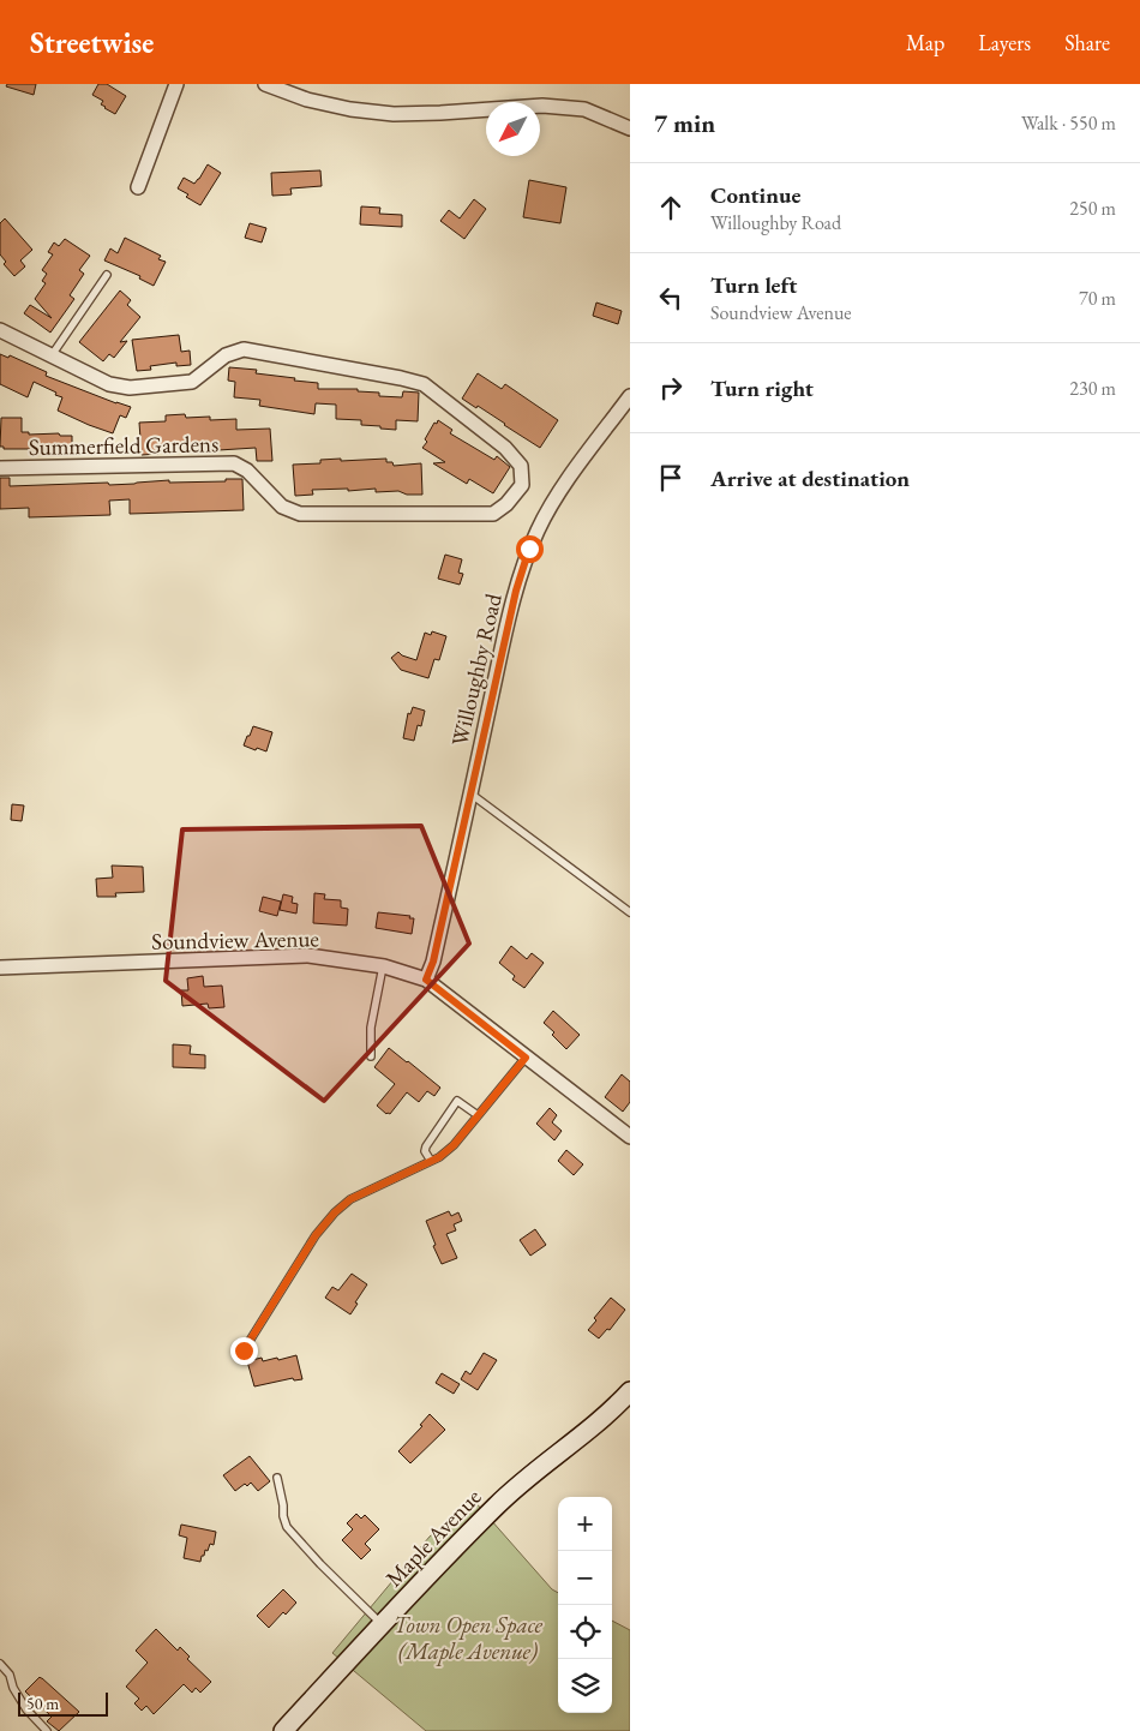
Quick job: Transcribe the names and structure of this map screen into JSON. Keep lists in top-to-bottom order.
{
  "streets": {
    "main road": ["Maple Avenue"],
    "street": ["Summerfield Gardens", "Willoughby Road", "Soundview Avenue"]
  },
  "crossings": [
    ["Willoughby Road", "Soundview Avenue"]
  ],
  "parks": ["Town Open Space (Maple Avenue)"],
  "scale_bar": "50 m",
  "north": "bottom left",
  "page": {
    "header": "Streetwise",
    "nav": ["Map", "Layers", "Share"],
    "heading": ["7 min", "Walk · 550 m"],
    "list": [
      ["Continue", "Willoughby Road", "250 m"],
      ["Turn left", "Soundview Avenue", "70 m"],
      ["Turn right", "230 m"],
      "Arrive at destination"
    ],
    "map_buttons": ["+", "−"],
    "scale": "50 m"
  }
}
